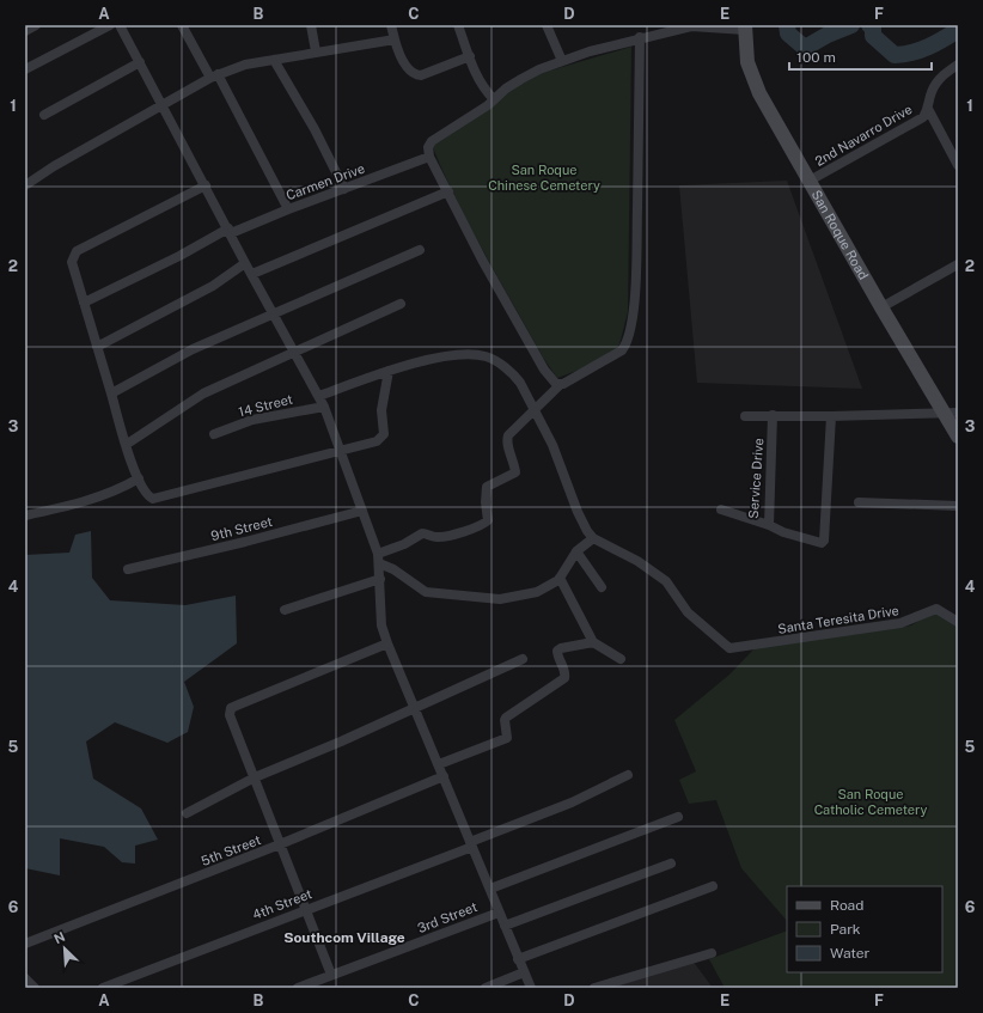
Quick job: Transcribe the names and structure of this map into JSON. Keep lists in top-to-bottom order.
{
  "streets": {
    "main road": ["San Roque Road"],
    "street": [
      "2nd Navarro Drive",
      "Carmen Drive",
      "14 Street",
      "Service Drive",
      "9th Street",
      "Santa Teresita Drive",
      "5th Street",
      "4th Street",
      "3rd Street"
    ]
  },
  "crossings": [
    ["2nd Navarro Drive", "San Roque Road"]
  ],
  "districts": ["Southcom Village"],
  "parks": ["San Roque Chinese Cemetery", "San Roque Catholic Cemetery"],
  "legend": ["Road", "Park", "Water"],
  "scale_bar": "100 m",
  "north": "top left",
  "grid": {
    "columns": [
      "A",
      "B",
      "C",
      "D",
      "E",
      "F"
    ],
    "rows": [
      "1",
      "2",
      "3",
      "4",
      "5",
      "6"
    ]
  }
}
